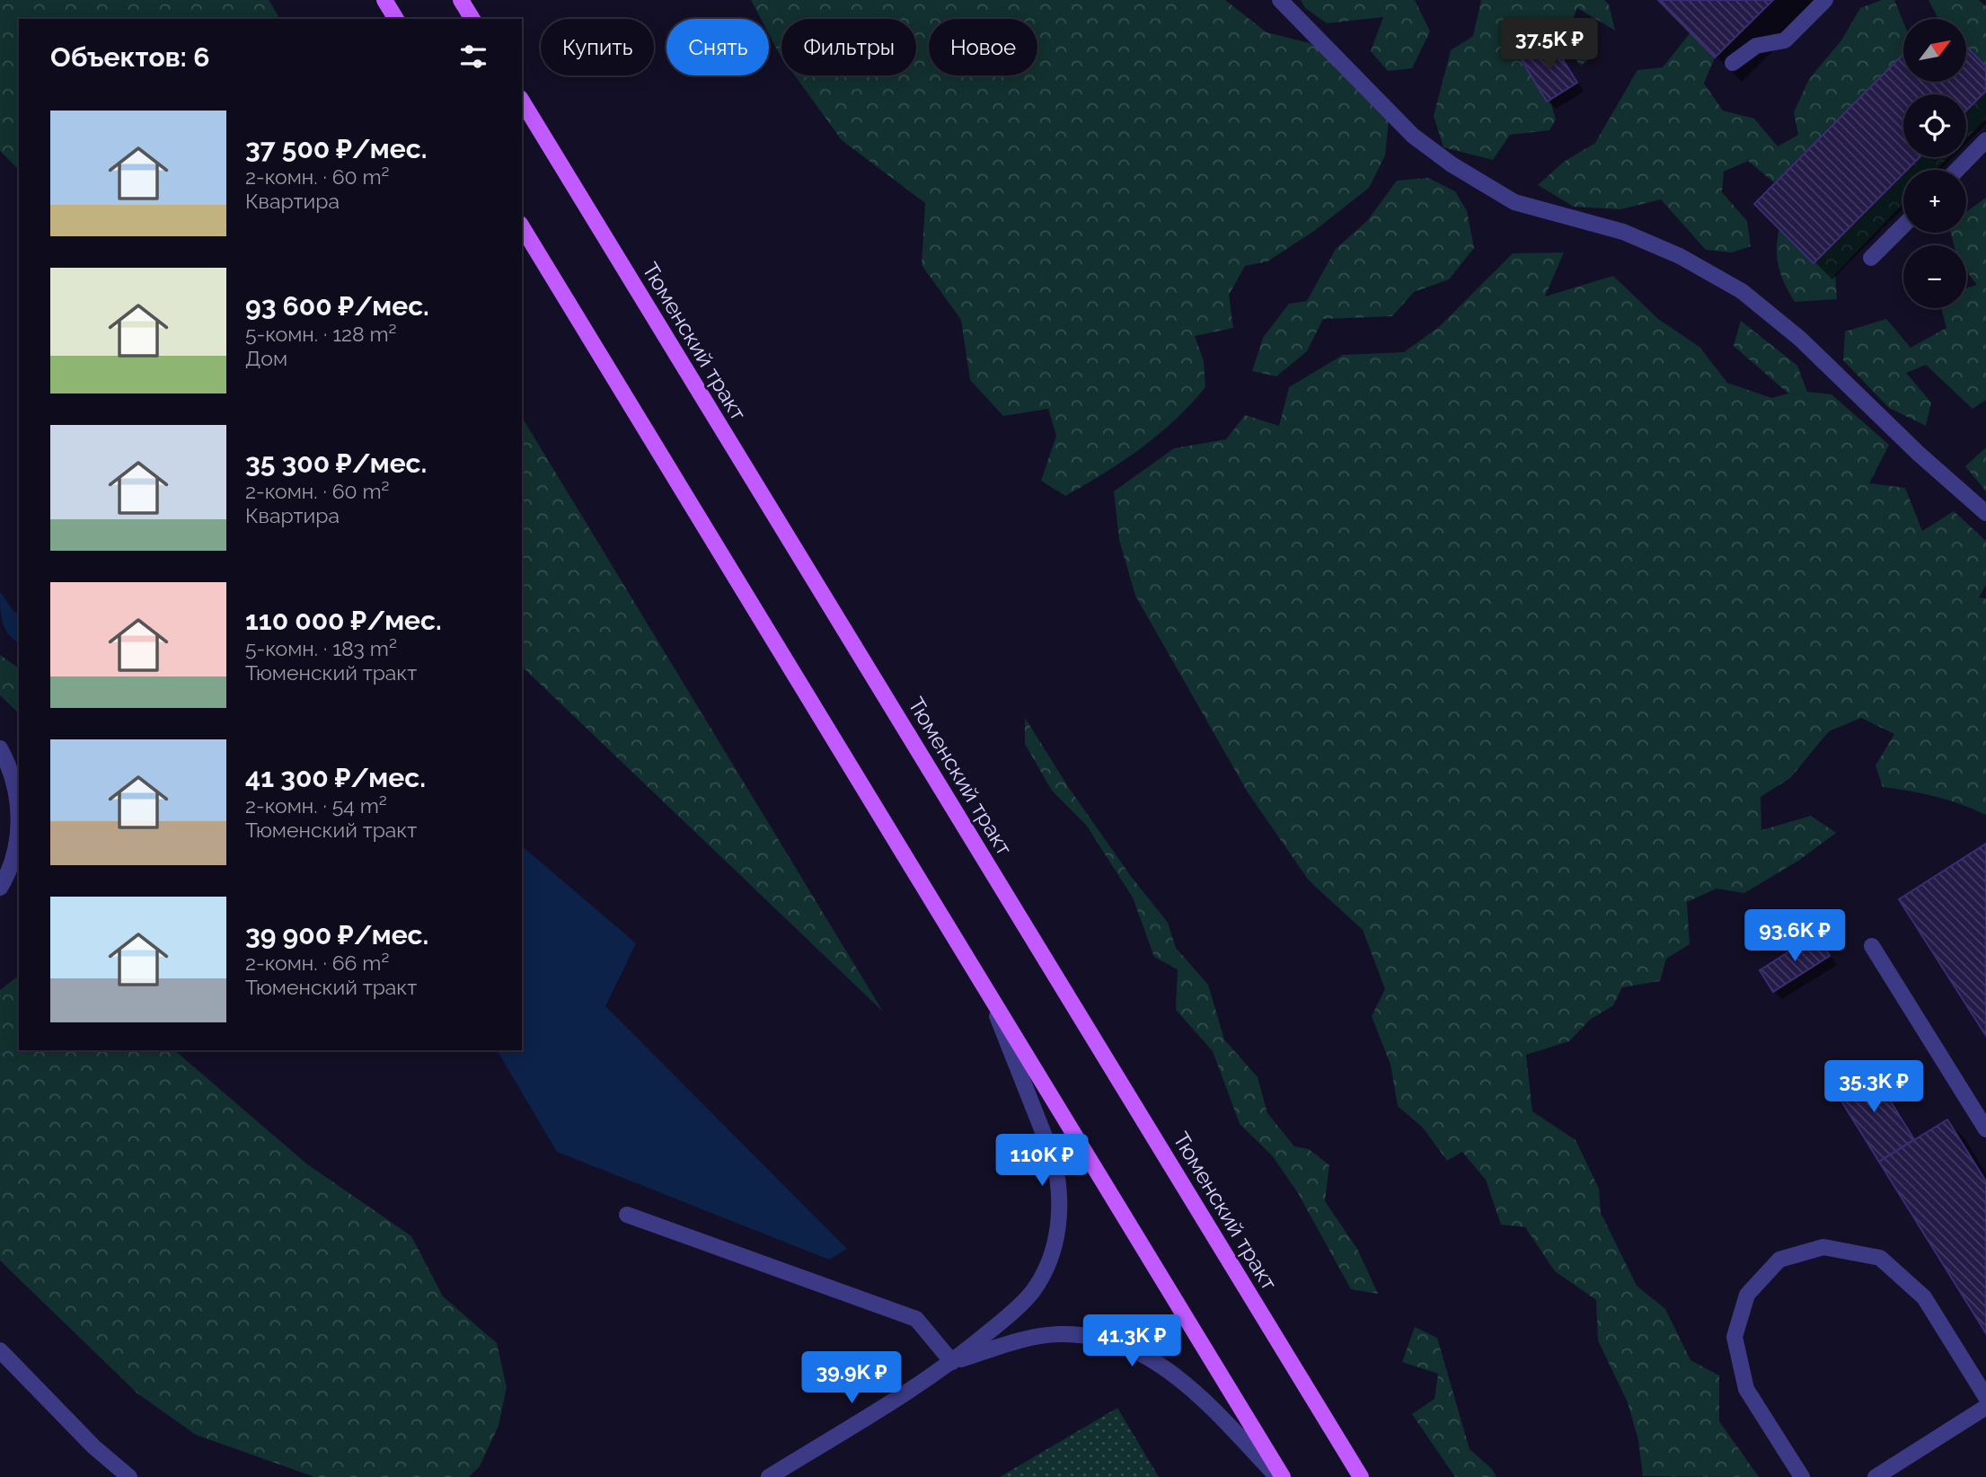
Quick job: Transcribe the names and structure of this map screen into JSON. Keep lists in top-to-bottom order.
{
  "streets": {
    "main road": ["Тюменский тракт"]
  },
  "north": "top right",
  "page": {
    "price": [
      "37.5K ₽",
      "93.6K ₽",
      "35.3K ₽",
      "110K ₽",
      "41.3K ₽",
      "39.9K ₽"
    ],
    "map_buttons": ["+", "−"],
    "chip": [
      "Купить",
      "Снять",
      "Фильтры",
      "Новое"
    ],
    "heading": "Объектов: 6",
    "list": [
      {
        "name": "37 500 ₽/мес.",
        "note": "2-комн. · 60 m² · Квартира"
      },
      {
        "name": "93 600 ₽/мес.",
        "note": "5-комн. · 128 m² · Дом"
      },
      {
        "name": "35 300 ₽/мес.",
        "note": "2-комн. · 60 m² · Квартира"
      },
      {
        "name": "110 000 ₽/мес.",
        "note": "5-комн. · 183 m² · Тюменский тракт"
      },
      {
        "name": "41 300 ₽/мес.",
        "note": "2-комн. · 54 m² · Тюменский тракт"
      },
      {
        "name": "39 900 ₽/мес.",
        "note": "2-комн. · 66 m² · Тюменский тракт"
      }
    ]
  }
}
